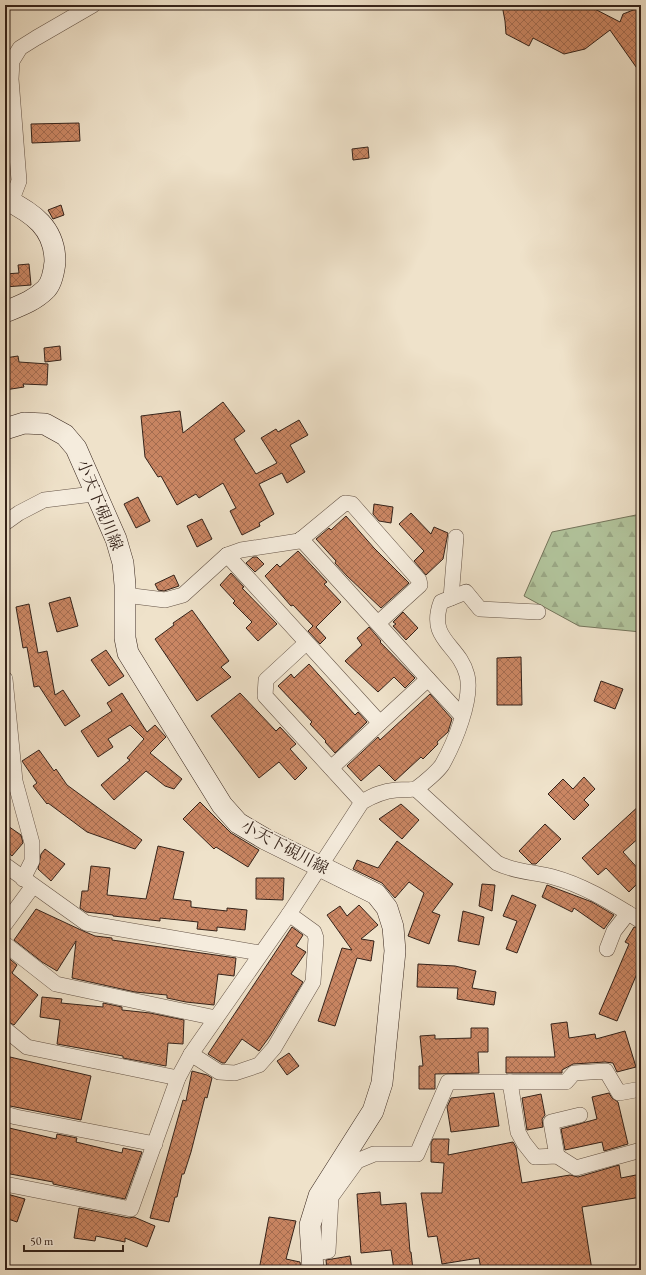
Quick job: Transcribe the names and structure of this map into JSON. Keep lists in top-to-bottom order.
{
  "streets": {
    "main road": ["小天下硯川線"]
  },
  "scale_bar": "50 m"
}
